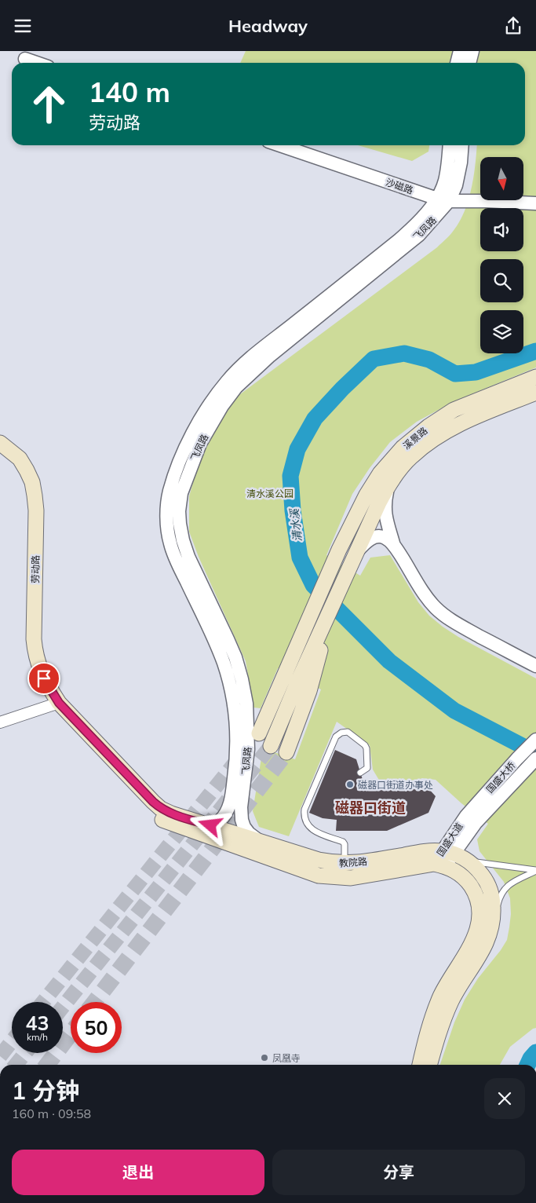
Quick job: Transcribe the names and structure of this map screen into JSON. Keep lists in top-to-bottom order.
{
  "streets": {
    "main road": ["溪景路", "劳动路", "教院路"],
    "street": [
      "沙磁路",
      "飞凤路",
      "国盛大桥",
      "国盛大道"
    ]
  },
  "crossings": [
    ["沙磁路", "飞凤路"],
    ["飞凤路", "教院路"],
    ["劳动路", "教院路"],
    ["国盛大桥", "国盛大道"],
    ["国盛大道", "教院路"]
  ],
  "districts": ["磁器口街道"],
  "water": ["清水溪"],
  "parks": ["清水溪公园"],
  "places": ["磁器口街道办事处", "凤凰寺"],
  "north": "bottom",
  "page": {
    "header": "Headway",
    "turn": ["140 m", "劳动路"],
    "speed": "43 km/h",
    "limit": "50",
    "heading": ["1 分钟", "160 m · 09:58"],
    "buttons": ["退出", "分享"]
  }
}
